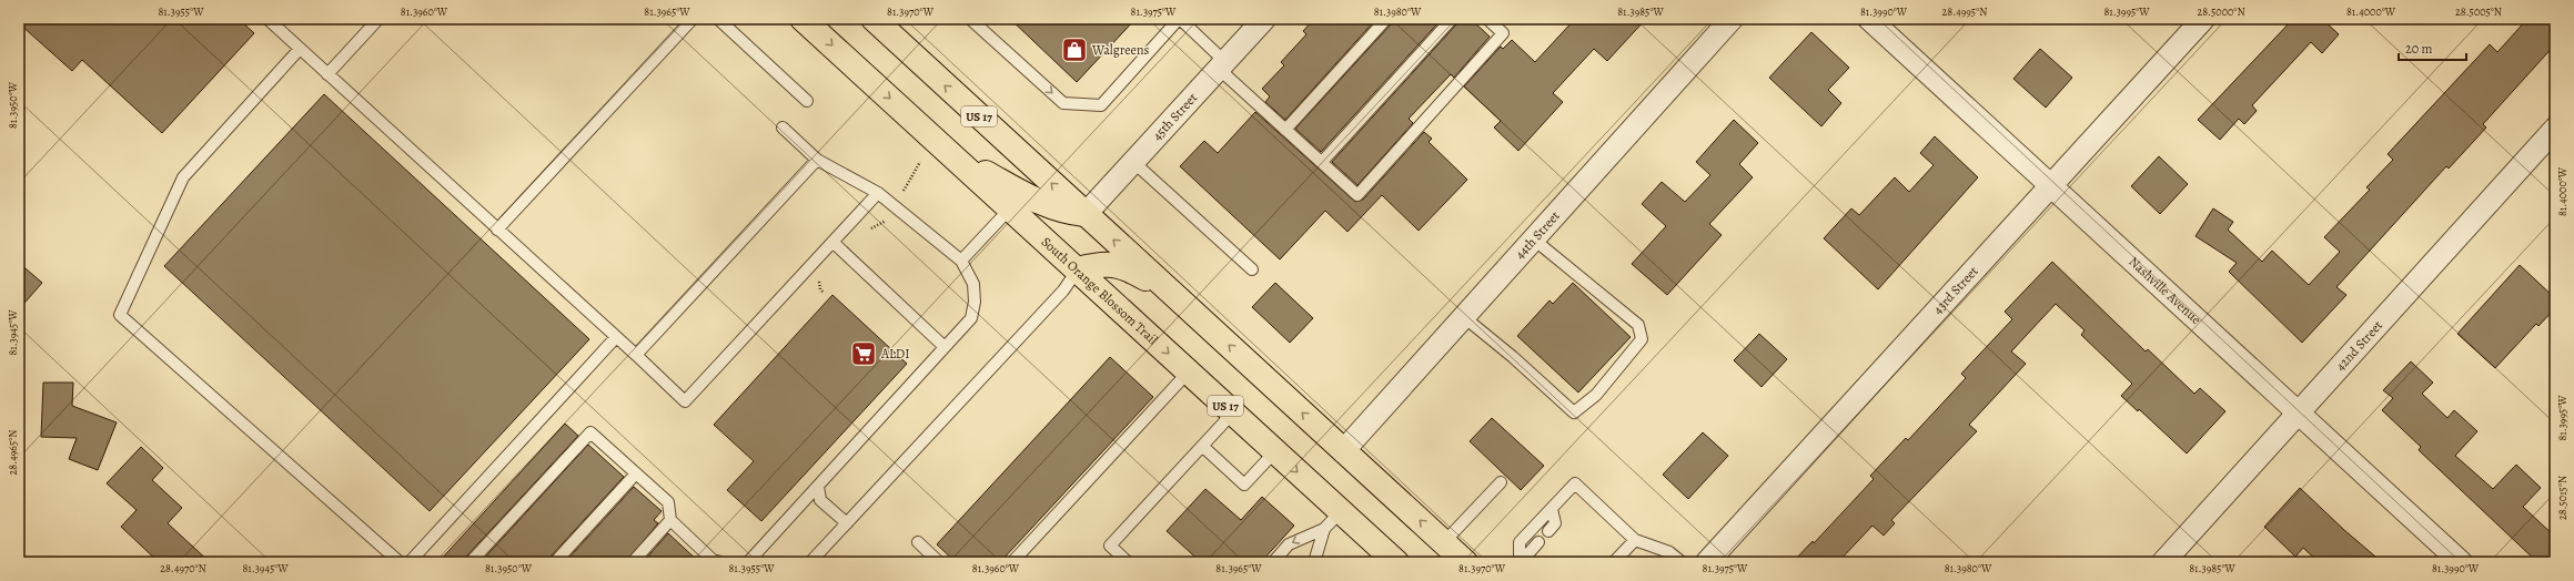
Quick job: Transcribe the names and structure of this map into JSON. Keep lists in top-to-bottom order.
{
  "streets": {
    "main road": ["US 17", "South Orange Blossom Trail"],
    "street": [
      "45th Street",
      "44th Street",
      "43rd Street",
      "Nashville Avenue",
      "42nd Street"
    ]
  },
  "crossings": [
    ["US 17", "45th Street"],
    ["US 17", "44th Street"],
    ["43rd Street", "Nashville Avenue"],
    ["Nashville Avenue", "42nd Street"]
  ],
  "places": {
    "shop": ["Walgreens"],
    "supermarket": ["ALDI"]
  },
  "scale_bar": "20 m",
  "coordinates": [
    "81.3955°W",
    "81.3960°W",
    "81.3965°W",
    "81.3970°W",
    "81.3975°W",
    "81.3980°W",
    "81.3985°W",
    "81.3990°W",
    "28.4995°N",
    "81.3995°W",
    "28.5000°N",
    "81.4000°W",
    "28.5005°N",
    "81.3950°W",
    "81.3945°W",
    "28.4965°N",
    "28.5015°N",
    "28.4970°N"
  ]
}
